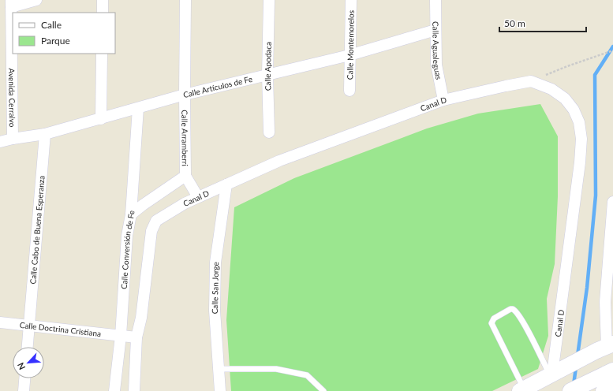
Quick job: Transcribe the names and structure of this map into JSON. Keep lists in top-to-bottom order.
{
  "streets": {
    "street": [
      "Calle Montemorelos",
      "Calle Agualeguas",
      "Calle Apodaca",
      "Calle Artículos de Fe",
      "Avenida Cerralvo",
      "Canal D",
      "Calle Arramberri",
      "Calle Cabo de Buena Esperanza",
      "Calle Conversión de Fe",
      "Calle San Jorge",
      "Calle Doctrina Cristiana"
    ]
  },
  "crossings": [
    ["Calle Montemorelos", "Calle Artículos de Fe"],
    ["Calle Agualeguas", "Calle Artículos de Fe"],
    ["Calle Agualeguas", "Canal D"],
    ["Calle Apodaca", "Calle Artículos de Fe"],
    ["Calle Artículos de Fe", "Avenida Cerralvo"],
    ["Calle Artículos de Fe", "Calle Arramberri"],
    ["Calle Artículos de Fe", "Calle Cabo de Buena Esperanza"],
    ["Calle Artículos de Fe", "Calle Conversión de Fe"],
    ["Canal D", "Calle Arramberri"],
    ["Canal D", "Calle San Jorge"],
    ["Canal D", "Calle Doctrina Cristiana"],
    ["Calle Cabo de Buena Esperanza", "Calle Doctrina Cristiana"],
    ["Calle Conversión de Fe", "Calle Doctrina Cristiana"]
  ],
  "legend": ["Calle", "Parque"],
  "scale_bar": "50 m",
  "north": "bottom left"
}
